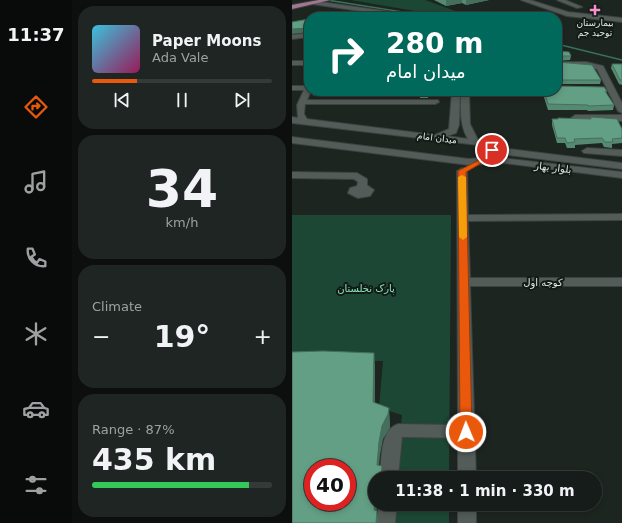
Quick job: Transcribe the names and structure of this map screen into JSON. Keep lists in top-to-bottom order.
{
  "streets": {
    "street": ["میدان امام", "بلوار بهار", "کوچه اول"]
  },
  "crossings": [
    ["میدان امام", "بلوار بهار"]
  ],
  "parks": ["پارک نخلستان"],
  "places": {
    "health": ["بیمارستان توحید جم"]
  },
  "page": {
    "tabs": "11:37",
    "turn": ["280 m", "میدان امام"],
    "song": ["Paper Moons", "Ada Vale"],
    "tile": [
      ["34", "km/h"],
      "Climate",
      ["Range · 87%", "435 km"]
    ],
    "heat": ["−", "19°", "+"],
    "limit": "40",
    "trip": "11:38 · 1 min · 330 m"
  }
}
